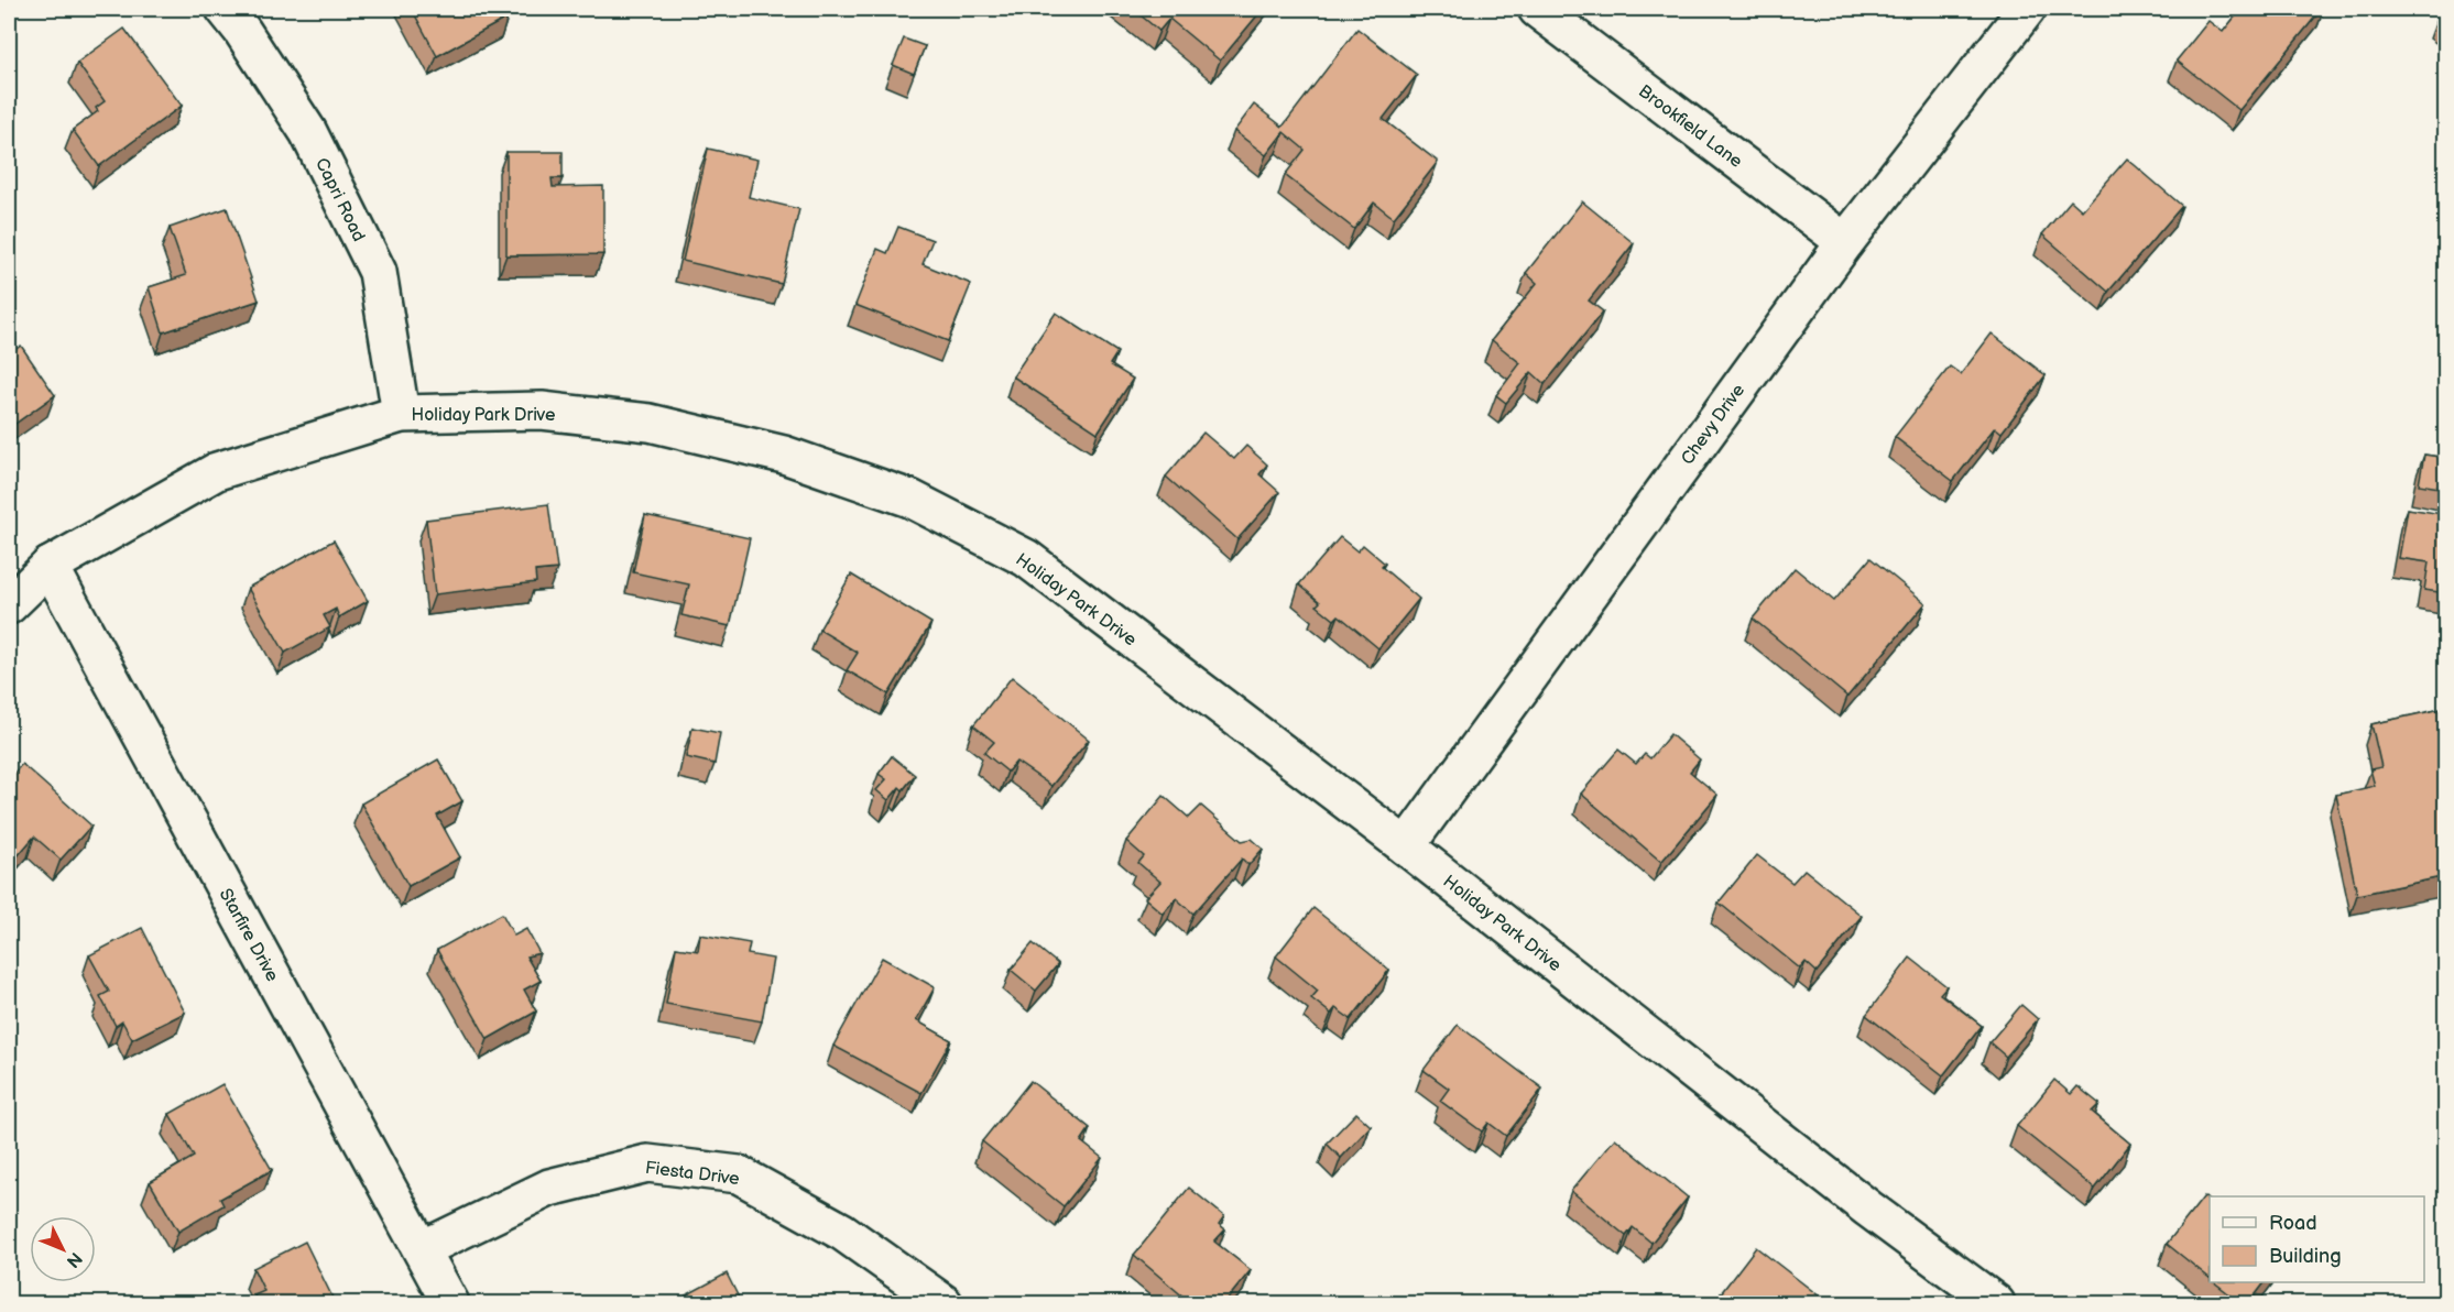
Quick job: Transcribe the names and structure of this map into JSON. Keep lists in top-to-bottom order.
{
  "streets": {
    "street": [
      "Brookfield Lane",
      "Capri Road",
      "Holiday Park Drive",
      "Chevy Drive",
      "Starfire Drive",
      "Fiesta Drive"
    ]
  },
  "crossings": [
    ["Brookfield Lane", "Chevy Drive"],
    ["Capri Road", "Holiday Park Drive"],
    ["Holiday Park Drive", "Chevy Drive"],
    ["Holiday Park Drive", "Starfire Drive"],
    ["Starfire Drive", "Fiesta Drive"]
  ],
  "legend": ["Road", "Building"],
  "north": "bottom right"
}
